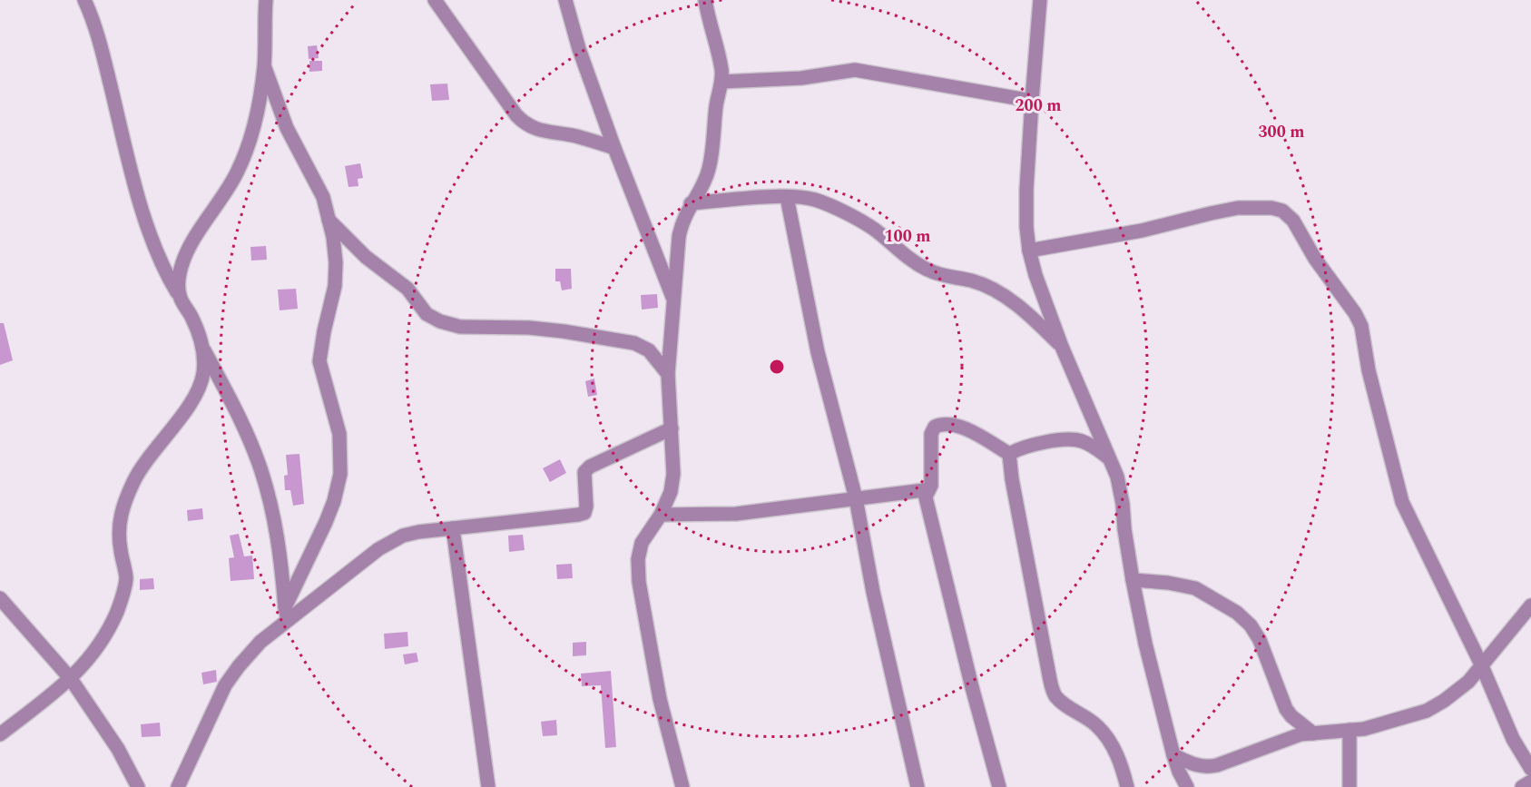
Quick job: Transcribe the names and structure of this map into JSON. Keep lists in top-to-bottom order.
{
  "rings": ["200 m", "300 m", "100 m"]
}
